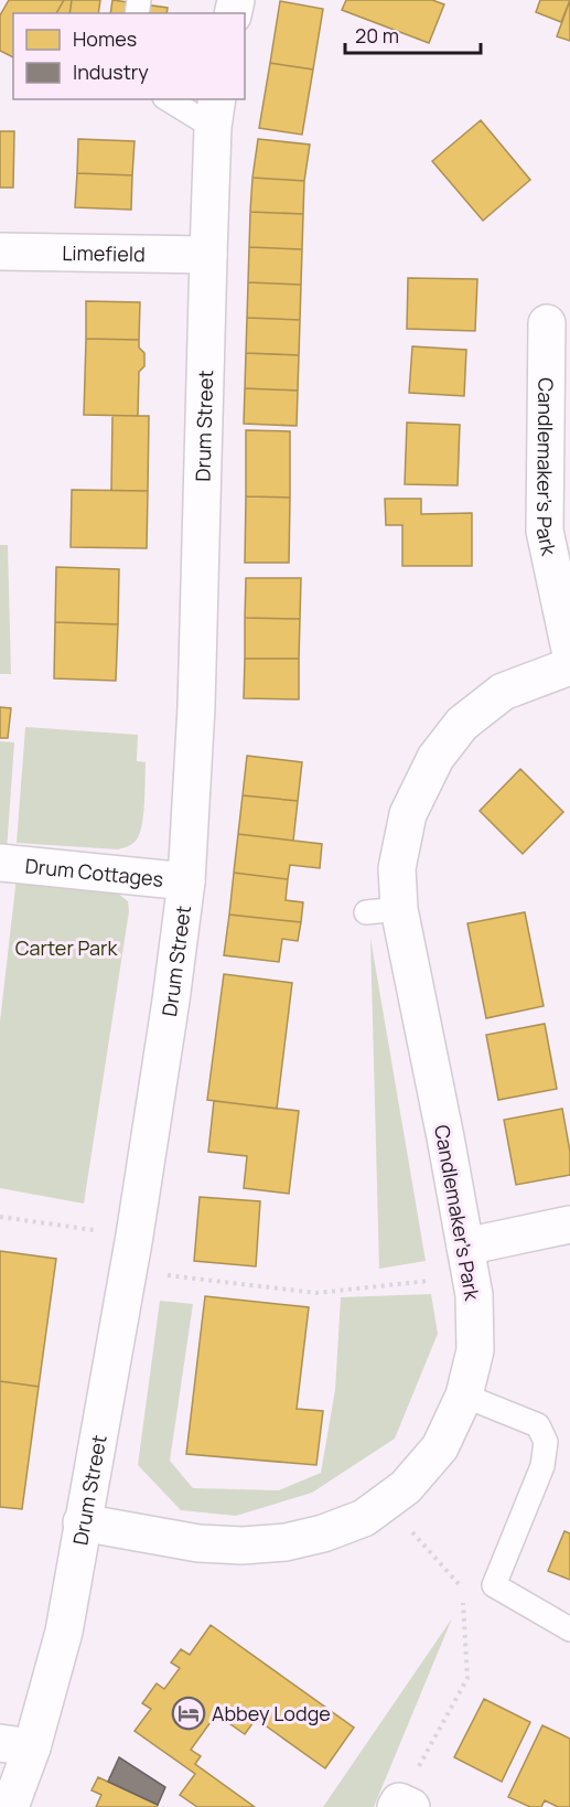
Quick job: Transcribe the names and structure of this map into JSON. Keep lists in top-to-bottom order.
{
  "streets": {
    "street": [
      "Limefield",
      "Drum Street",
      "Candlemaker's Park",
      "Drum Cottages"
    ]
  },
  "crossings": [
    ["Limefield", "Drum Street"],
    ["Drum Street", "Candlemaker's Park"],
    ["Drum Street", "Drum Cottages"]
  ],
  "parks": ["Carter Park"],
  "places": {
    "hotel": ["Abbey Lodge"]
  },
  "legend": ["Homes", "Industry"],
  "scale_bar": "20 m"
}
